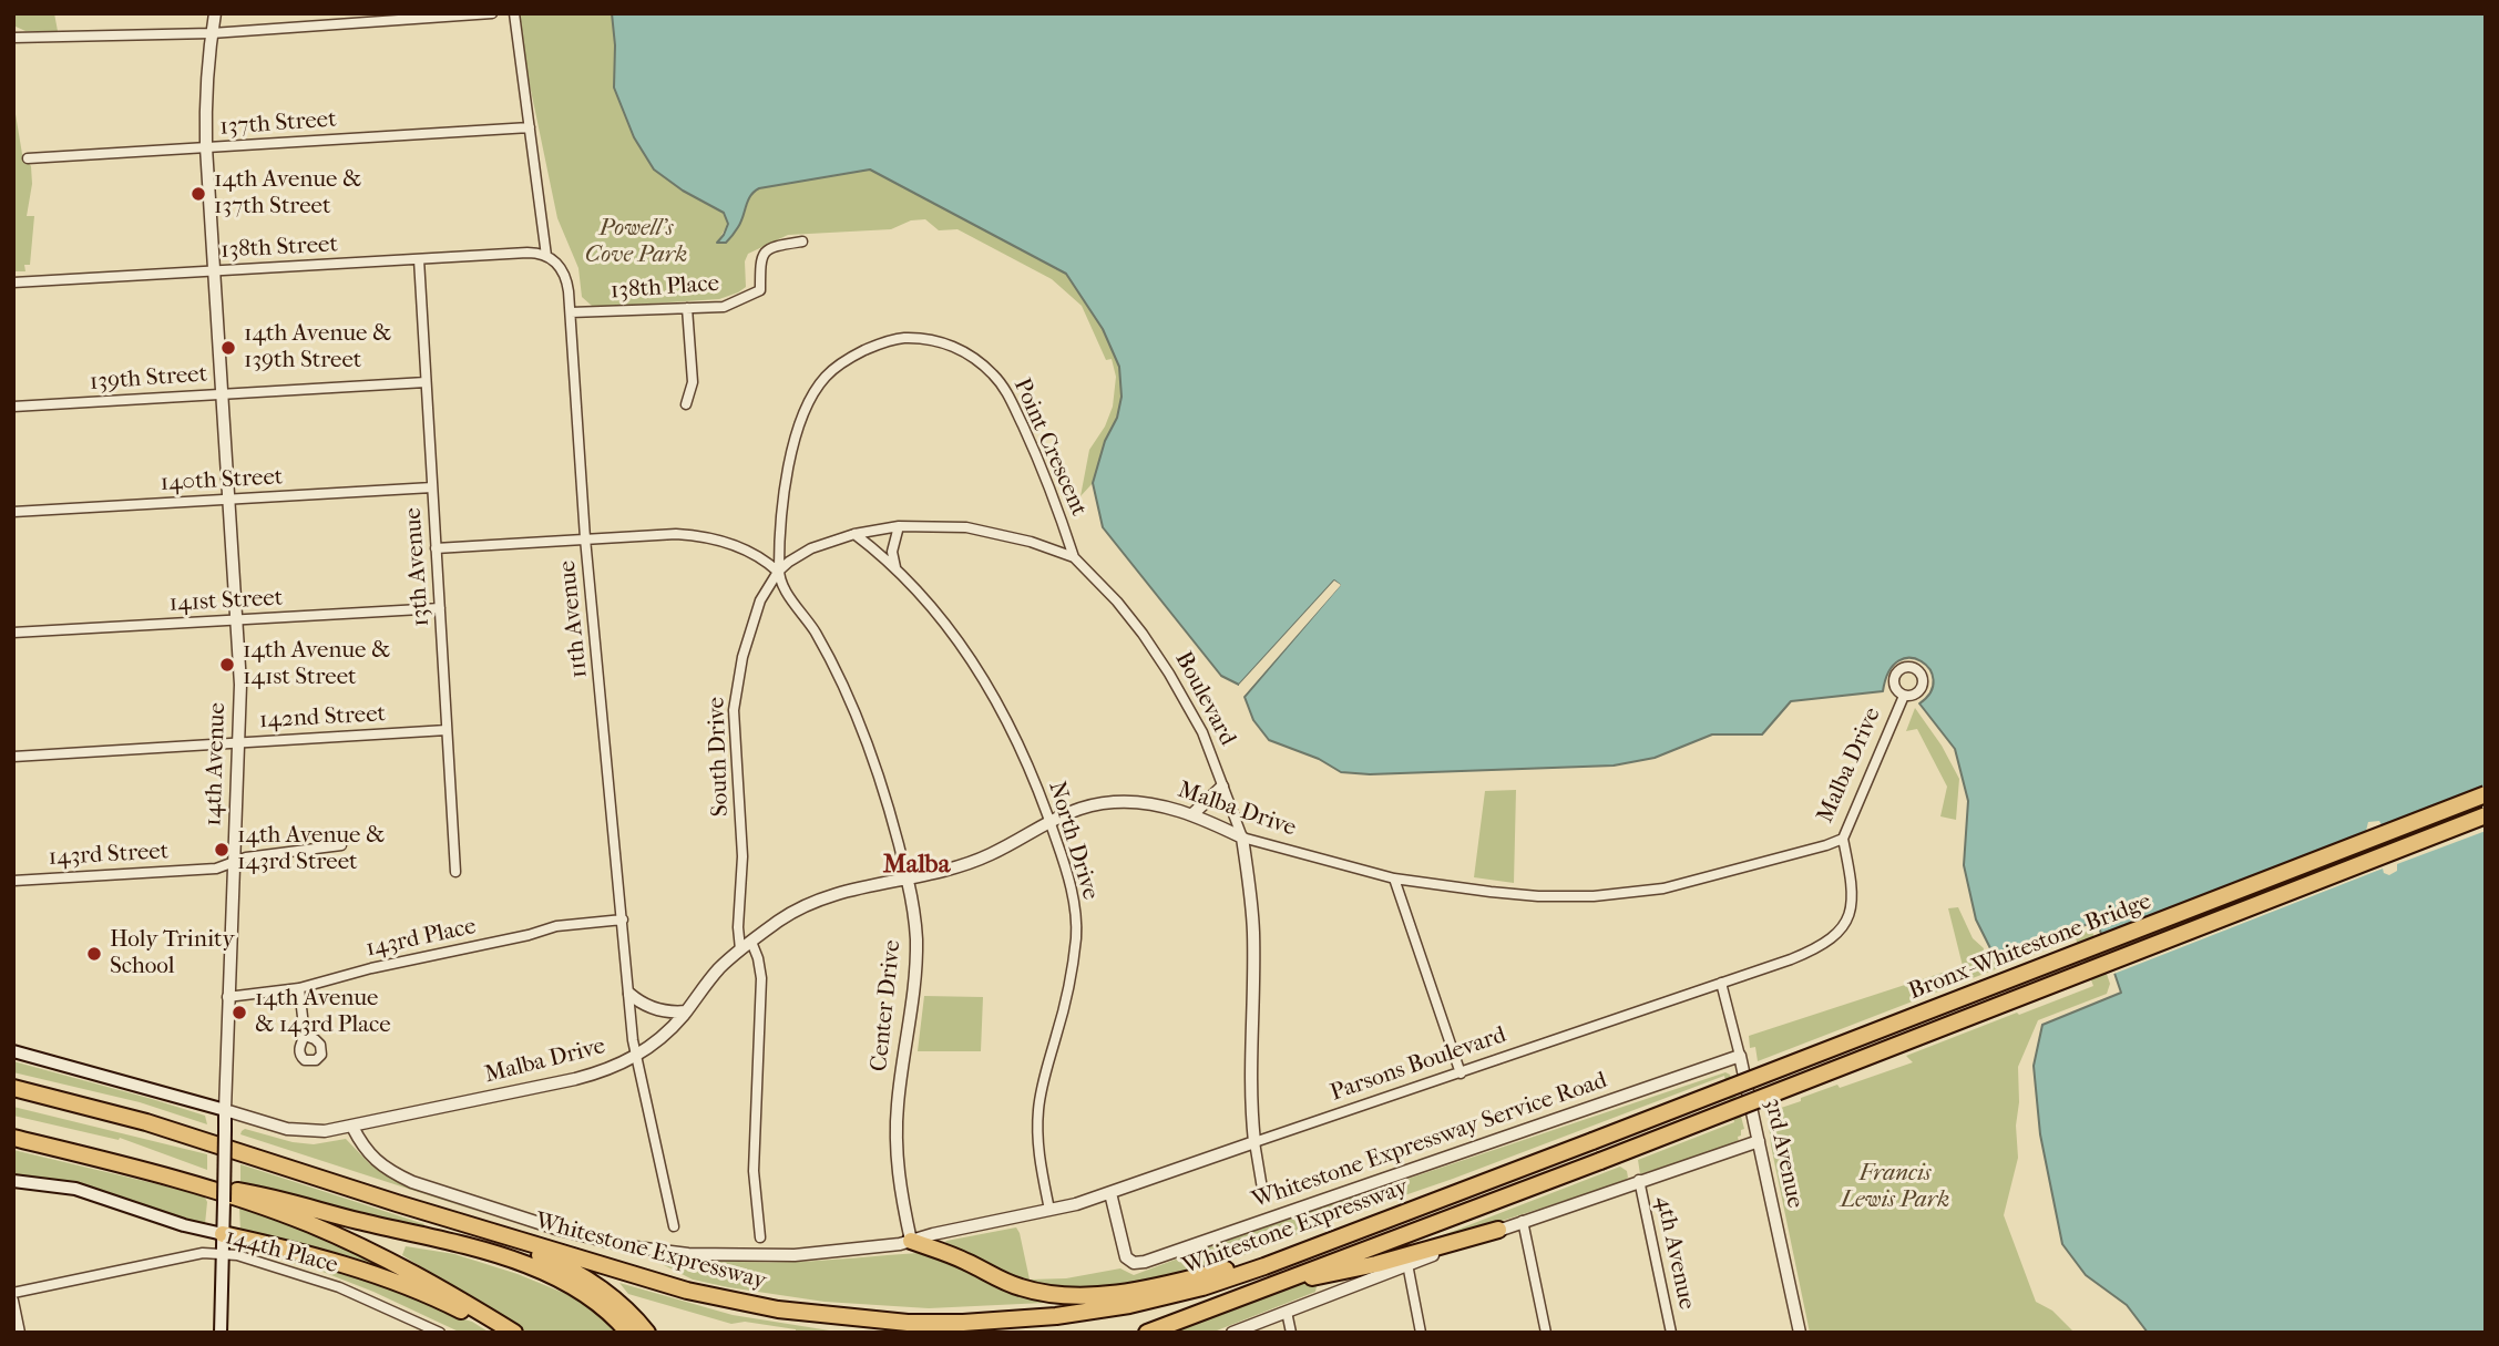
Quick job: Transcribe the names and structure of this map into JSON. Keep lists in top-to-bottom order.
{
  "streets": {
    "highway": ["Bronx-Whitestone Bridge", "Whitestone Expressway"],
    "main road": ["14th Avenue"],
    "street": [
      "137th Street",
      "138th Street",
      "138th Place",
      "139th Street",
      "Point Crescent",
      "140th Street",
      "13th Avenue",
      "141st Street",
      "11th Avenue",
      "Boulevard",
      "142nd Street",
      "South Drive",
      "Malba Drive",
      "North Drive",
      "143rd Street",
      "143rd Place",
      "Center Drive",
      "Parsons Boulevard",
      "Whitestone Expressway Service Road",
      "3rd Avenue",
      "144th Place",
      "4th Avenue"
    ]
  },
  "crossings": [
    ["137th Street", "11th Avenue"],
    ["137th Street", "14th Avenue"],
    ["138th Street", "13th Avenue"],
    ["138th Street", "11th Avenue"],
    ["138th Street", "14th Avenue"],
    ["138th Place", "11th Avenue"],
    ["139th Street", "13th Avenue"],
    ["139th Street", "14th Avenue"],
    ["Point Crescent", "Boulevard"],
    ["Point Crescent", "South Drive"],
    ["Point Crescent", "Center Drive"],
    ["140th Street", "13th Avenue"],
    ["140th Street", "14th Avenue"],
    ["13th Avenue", "141st Street"],
    ["13th Avenue", "142nd Street"],
    ["141st Street", "14th Avenue"],
    ["11th Avenue", "Malba Drive"],
    ["11th Avenue", "143rd Place"],
    ["Boulevard", "South Drive"],
    ["Boulevard", "Malba Drive"],
    ["Boulevard", "North Drive"],
    ["Boulevard", "Center Drive"],
    ["Boulevard", "Parsons Boulevard"],
    ["142nd Street", "14th Avenue"],
    ["South Drive", "Malba Drive"],
    ["South Drive", "Center Drive"],
    ["14th Avenue", "143rd Street"],
    ["14th Avenue", "143rd Place"],
    ["14th Avenue", "144th Place"],
    ["Malba Drive", "North Drive"],
    ["Malba Drive", "Center Drive"],
    ["Malba Drive", "Parsons Boulevard"],
    ["North Drive", "Parsons Boulevard"],
    ["Bronx-Whitestone Bridge", "Whitestone Expressway"],
    ["Center Drive", "Parsons Boulevard"],
    ["Parsons Boulevard", "Whitestone Expressway Service Road"],
    ["Parsons Boulevard", "3rd Avenue"],
    ["Whitestone Expressway Service Road", "3rd Avenue"]
  ],
  "districts": ["Malba"],
  "parks": ["Powell's Cove Park", "Francis Lewis Park"],
  "places": [
    "14th Avenue & 137th Street",
    "14th Avenue & 139th Street",
    "14th Avenue & 141st Street",
    "14th Avenue & 143rd Street",
    "Holy Trinity School",
    "14th Avenue & 143rd Place"
  ]
}
